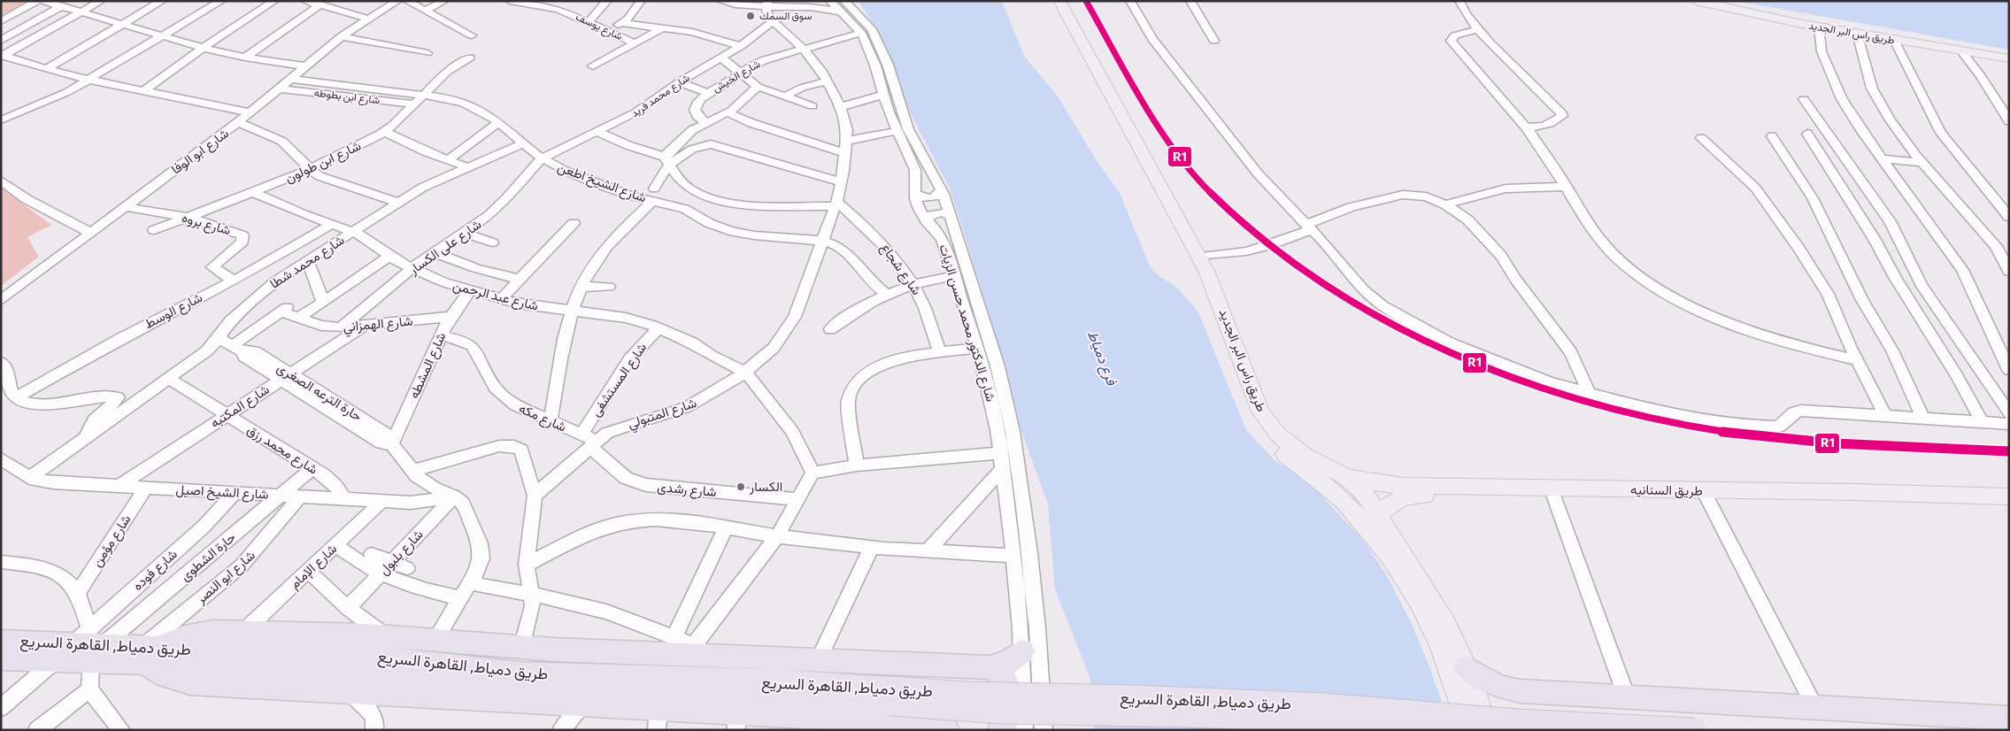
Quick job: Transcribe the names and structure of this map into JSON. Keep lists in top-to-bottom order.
{
  "streets": {
    "highway": ["طريق دمياط, القاهرة السريع"],
    "main road": ["طريق راس البر الجديد", "طريق السنانيه"],
    "street": [
      "شارع يوسف",
      "شارع الخيش",
      "شارع محمد فريد",
      "شارع ابن بطوطه",
      "شارع ابو الوفا",
      "شارع ابن طولون",
      "شارع الشيخ اطعن",
      "شارع بروه",
      "شارع على الكسار",
      "شارع محمد شطا",
      "شارع شجاع",
      "شارع عبد الرحمن",
      "شارع الوسط",
      "شارع الدكتور محمد حسن الزيات",
      "شارع الهمزاني",
      "شارع المشطه",
      "شارع المستشفى",
      "حارة الترعه الصغرى",
      "شارع المكتبه",
      "شارع المتبولي",
      "شارع مكه",
      "شارع محمد رزق",
      "شارع رشدى",
      "شارع الشيخ اصيل",
      "شارع مؤمن",
      "شارع بلبول",
      "حارة الشطوى",
      "شارع الإمام",
      "شارع فوده",
      "شارع ابو النصر"
    ]
  },
  "crossings": [
    ["طريق راس البر الجديد", "طريق السنانيه"],
    ["طريق راس البر الجديد", "طريق دمياط, القاهرة السريع"],
    ["شارع الخيش", "شارع الدكتور محمد حسن الزيات"],
    ["شارع الخيش", "شارع المتبولي"],
    ["شارع محمد فريد", "شارع الشيخ اطعن"],
    ["شارع محمد فريد", "شارع على الكسار"],
    ["شارع محمد فريد", "شارع المتبولي"],
    ["شارع ابن بطوطه", "شارع ابو الوفا"],
    ["شارع ابن بطوطه", "شارع ابن طولون"],
    ["شارع ابو الوفا", "شارع الشيخ اطعن"],
    ["شارع ابو الوفا", "شارع بروه"],
    ["شارع ابن طولون", "شارع الشيخ اطعن"],
    ["شارع ابن طولون", "شارع بروه"],
    ["شارع ابن طولون", "شارع عبد الرحمن"],
    ["شارع الشيخ اطعن", "شارع على الكسار"],
    ["شارع الشيخ اطعن", "شارع محمد شطا"],
    ["شارع الشيخ اطعن", "شارع المتبولي"],
    ["شارع بروه", "شارع الوسط"],
    ["شارع على الكسار", "شارع عبد الرحمن"],
    ["شارع على الكسار", "شارع الهمزاني"],
    ["شارع محمد شطا", "شارع عبد الرحمن"],
    ["شارع محمد شطا", "حارة الترعه الصغرى"],
    ["شارع محمد شطا", "شارع محمد رزق"],
    ["شارع محمد شطا", "شارع الشيخ اصيل"],
    ["شارع شجاع", "شارع المتبولي"],
    ["شارع عبد الرحمن", "شارع الوسط"],
    ["شارع عبد الرحمن", "شارع المشطه"],
    ["شارع عبد الرحمن", "شارع المستشفى"],
    ["شارع عبد الرحمن", "شارع المتبولي"],
    ["شارع الهمزاني", "شارع المشطه"],
    ["شارع الهمزاني", "حارة الترعه الصغرى"],
    ["شارع الهمزاني", "شارع المكتبه"],
    ["شارع المشطه", "حارة الترعه الصغرى"],
    ["شارع المشطه", "شارع مكه"],
    ["شارع المستشفى", "شارع المتبولي"],
    ["شارع المستشفى", "شارع مكه"],
    ["شارع المستشفى", "شارع رشدى"],
    ["حارة الترعه الصغرى", "شارع المكتبه"],
    ["شارع المكتبه", "شارع محمد رزق"],
    ["شارع المكتبه", "شارع الشيخ اصيل"],
    ["شارع المتبولي", "شارع مكه"],
    ["شارع المتبولي", "شارع رشدى"],
    ["شارع مكه", "شارع رشدى"],
    ["شارع محمد رزق", "شارع الشيخ اصيل"],
    ["شارع محمد رزق", "حارة الشطوى"],
    ["شارع الشيخ اصيل", "شارع مؤمن"],
    ["شارع الشيخ اصيل", "شارع بلبول"],
    ["شارع الشيخ اصيل", "حارة الشطوى"],
    ["شارع الشيخ اصيل", "شارع الإمام"],
    ["شارع الشيخ اصيل", "شارع فوده"],
    ["شارع الشيخ اصيل", "شارع ابو النصر"],
    ["حارة الشطوى", "شارع فوده"],
    ["حارة الشطوى", "طريق دمياط, القاهرة السريع"],
    ["شارع فوده", "طريق دمياط, القاهرة السريع"],
    ["شارع ابو النصر", "طريق دمياط, القاهرة السريع"]
  ],
  "water": ["فرع دمياط"],
  "places": ["سوق السمك", "الكسار"],
  "lines": ["transit line R1"]
}
